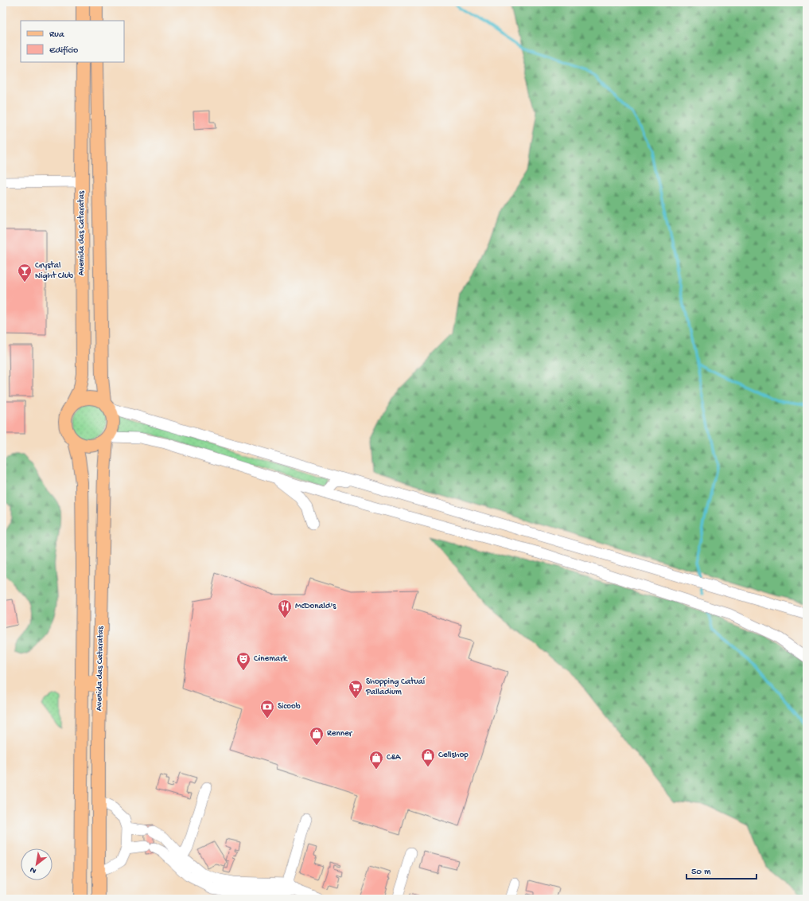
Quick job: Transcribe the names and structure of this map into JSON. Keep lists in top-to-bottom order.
{
  "streets": {
    "main road": ["Avenida das Cataratas"]
  },
  "places": {
    "bar": ["Crystal Night Club"],
    "restaurant": ["McDonald's"],
    "theatre": ["Cinemark"],
    "supermarket": ["Shopping Catuaí Palladium"],
    "bank": ["Sicoob"],
    "shop": ["Renner", "Cellshop", "C&A"]
  },
  "legend": ["Rua", "Edifício"],
  "scale_bar": "50 m",
  "north": "bottom left"
}
